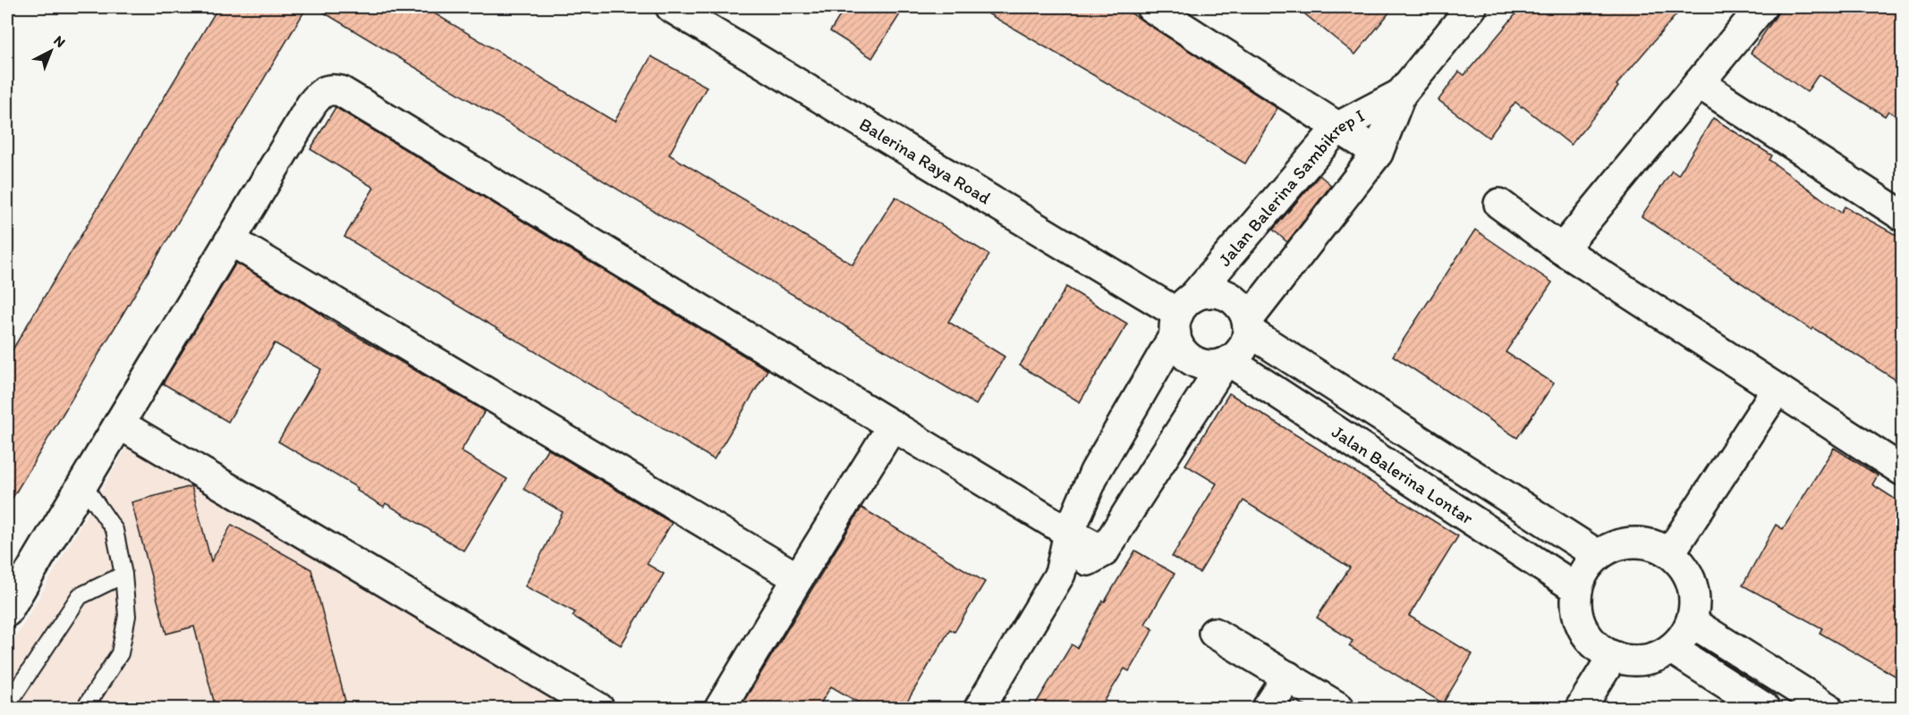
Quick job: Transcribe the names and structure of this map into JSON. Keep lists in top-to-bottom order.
{
  "streets": {
    "street": ["Balerina Raya Road", "Jalan Balerina Sambikrep I", "Jalan Balerina Lontar"]
  },
  "crossings": [
    ["Balerina Raya Road", "Jalan Balerina Sambikrep I"],
    ["Balerina Raya Road", "Jalan Balerina Lontar"],
    ["Jalan Balerina Sambikrep I", "Jalan Balerina Lontar"]
  ],
  "north": "top right"
}
